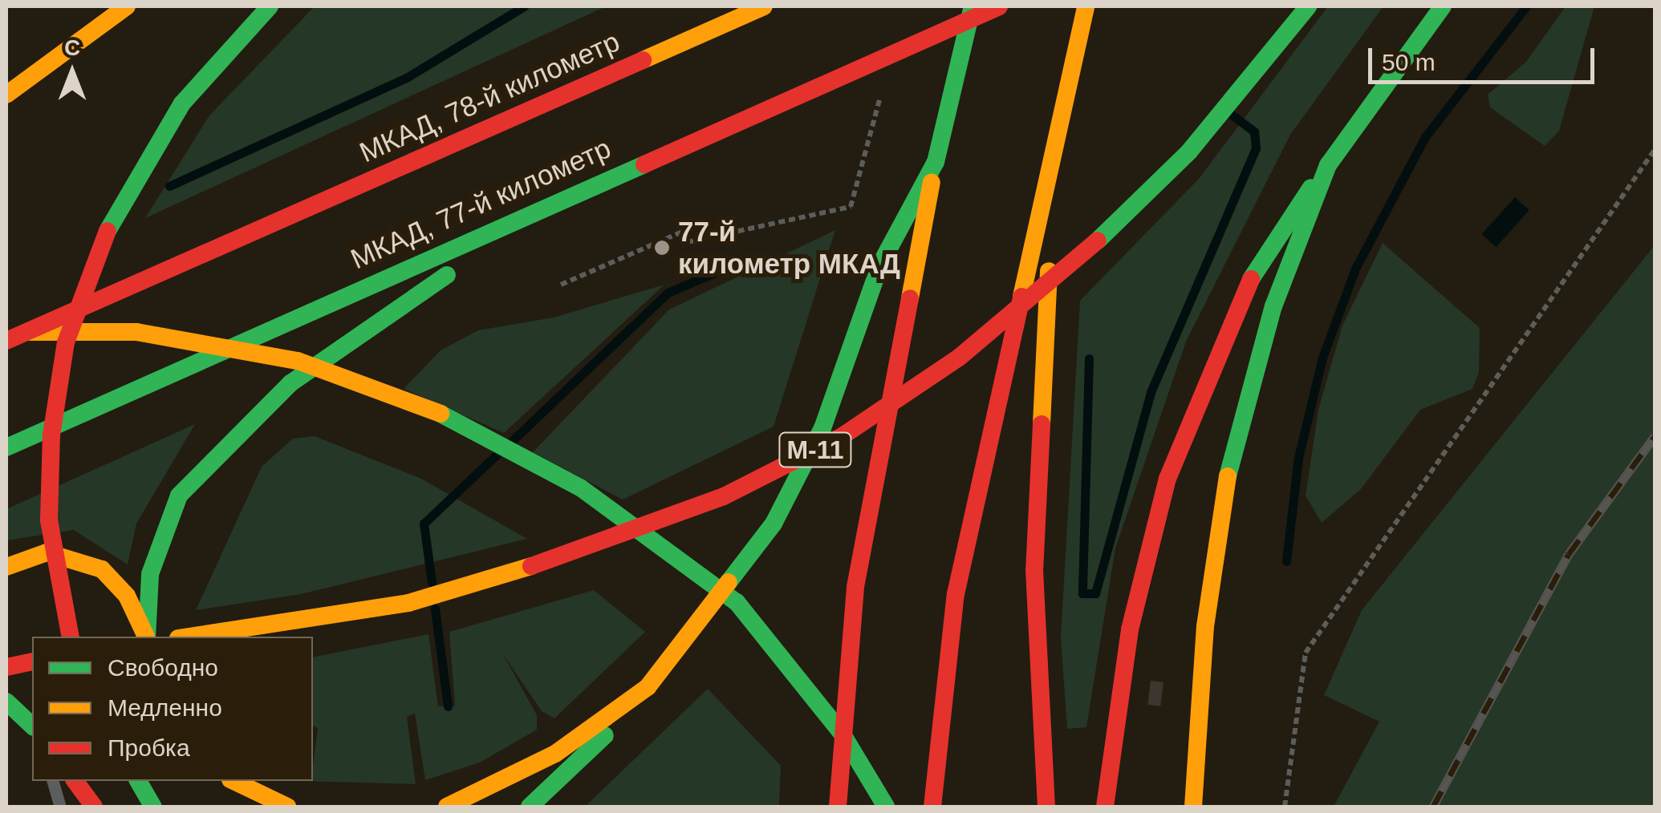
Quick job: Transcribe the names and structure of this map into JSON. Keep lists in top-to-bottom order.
{
  "streets": {
    "main road": ["МКАД, 78-й километр", "МКАД, 77-й километр", "М-11"]
  },
  "crossings": [
    ["МКАД, 77-й километр", "М-11"]
  ],
  "places": ["77-й километр МКАД"],
  "legend": ["Свободно", "Медленно", "Пробка"],
  "scale_bar": "50 m",
  "north": "top"
}
